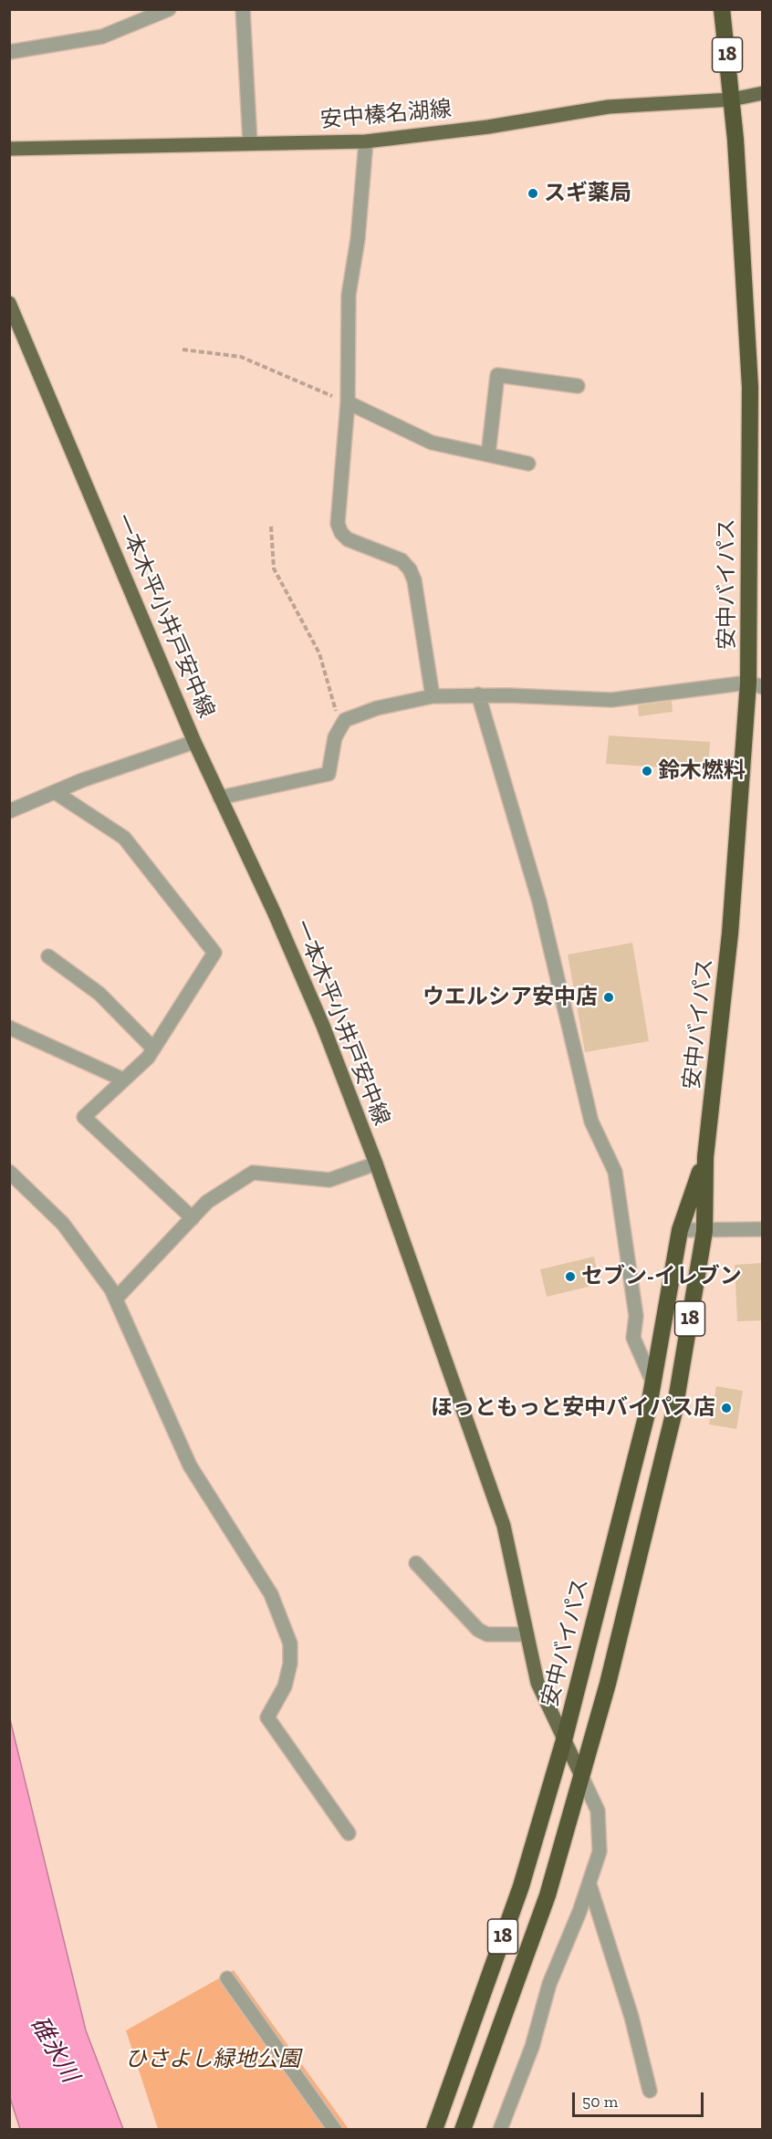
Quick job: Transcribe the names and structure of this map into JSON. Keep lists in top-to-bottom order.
{
  "streets": {
    "highway": ["18", "安中バイパス"],
    "main road": ["安中榛名湖線", "一本木平小井戸安中線"]
  },
  "crossings": [
    ["安中榛名湖線", "安中バイパス"],
    ["安中バイパス", "一本木平小井戸安中線"]
  ],
  "water": ["碓氷川"],
  "parks": ["ひさよし緑地公園"],
  "places": [
    "スギ薬局",
    "鈴木燃料",
    "ウエルシア安中店",
    "セブン-イレブン",
    "ほっともっと安中バイパス店"
  ],
  "scale_bar": "50 m"
}
